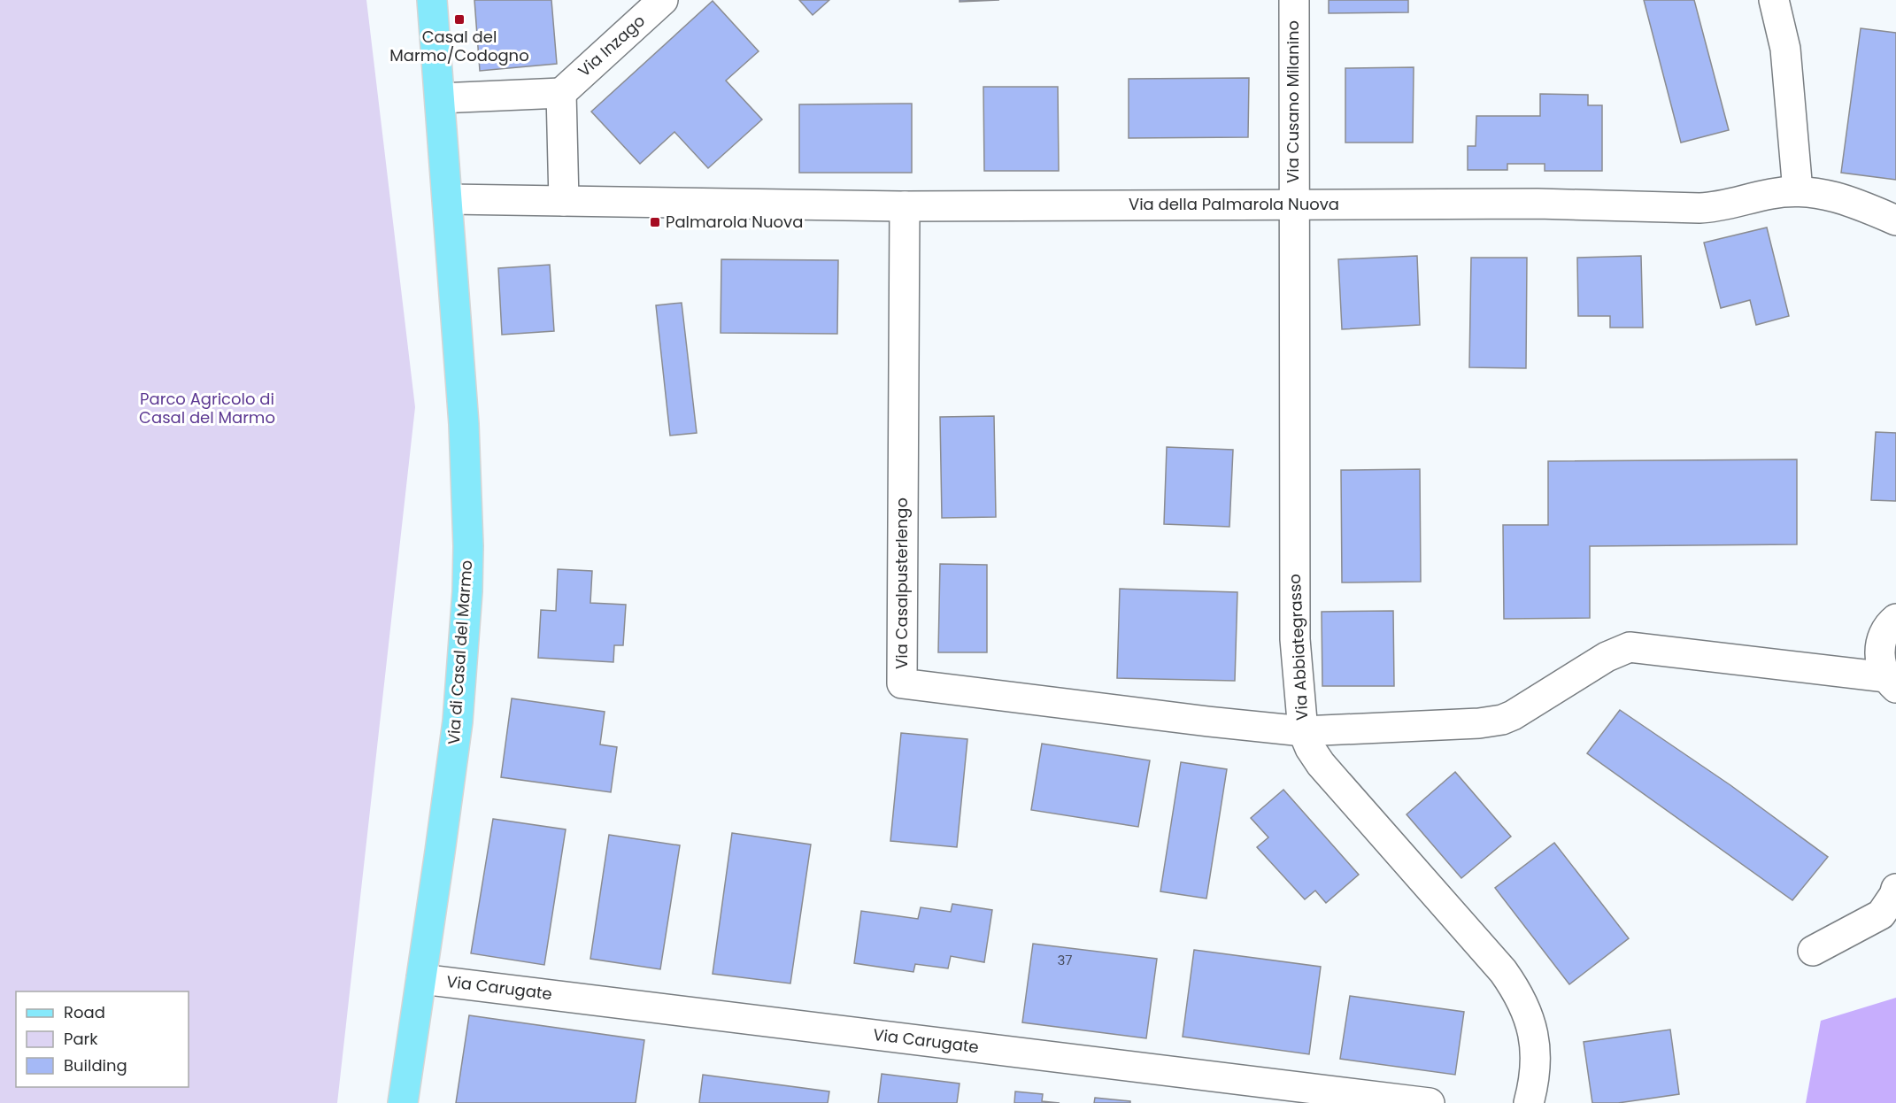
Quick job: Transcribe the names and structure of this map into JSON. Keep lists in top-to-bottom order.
{
  "streets": {
    "main road": ["Via di Casal del Marmo"],
    "street": [
      "Via Inzago",
      "Via Cusano Milanino",
      "Via della Palmarola Nuova",
      "Via Casalpusterlengo",
      "Via Abbiategrasso",
      "Via Carugate"
    ]
  },
  "crossings": [
    ["Via Cusano Milanino", "Via della Palmarola Nuova"],
    ["Via Cusano Milanino", "Via Abbiategrasso"],
    ["Via della Palmarola Nuova", "Via Casalpusterlengo"],
    ["Via della Palmarola Nuova", "Via Abbiategrasso"],
    ["Via della Palmarola Nuova", "Via di Casal del Marmo"],
    ["Via Casalpusterlengo", "Via Abbiategrasso"],
    ["Via di Casal del Marmo", "Via Carugate"]
  ],
  "parks": ["Parco Agricolo di Casal del Marmo"],
  "places": {
    "transit": ["Casal del Marmo/Codogno", "Palmarola Nuova"]
  },
  "house_numbers": ["37"],
  "legend": ["Road", "Park", "Building"]
}
